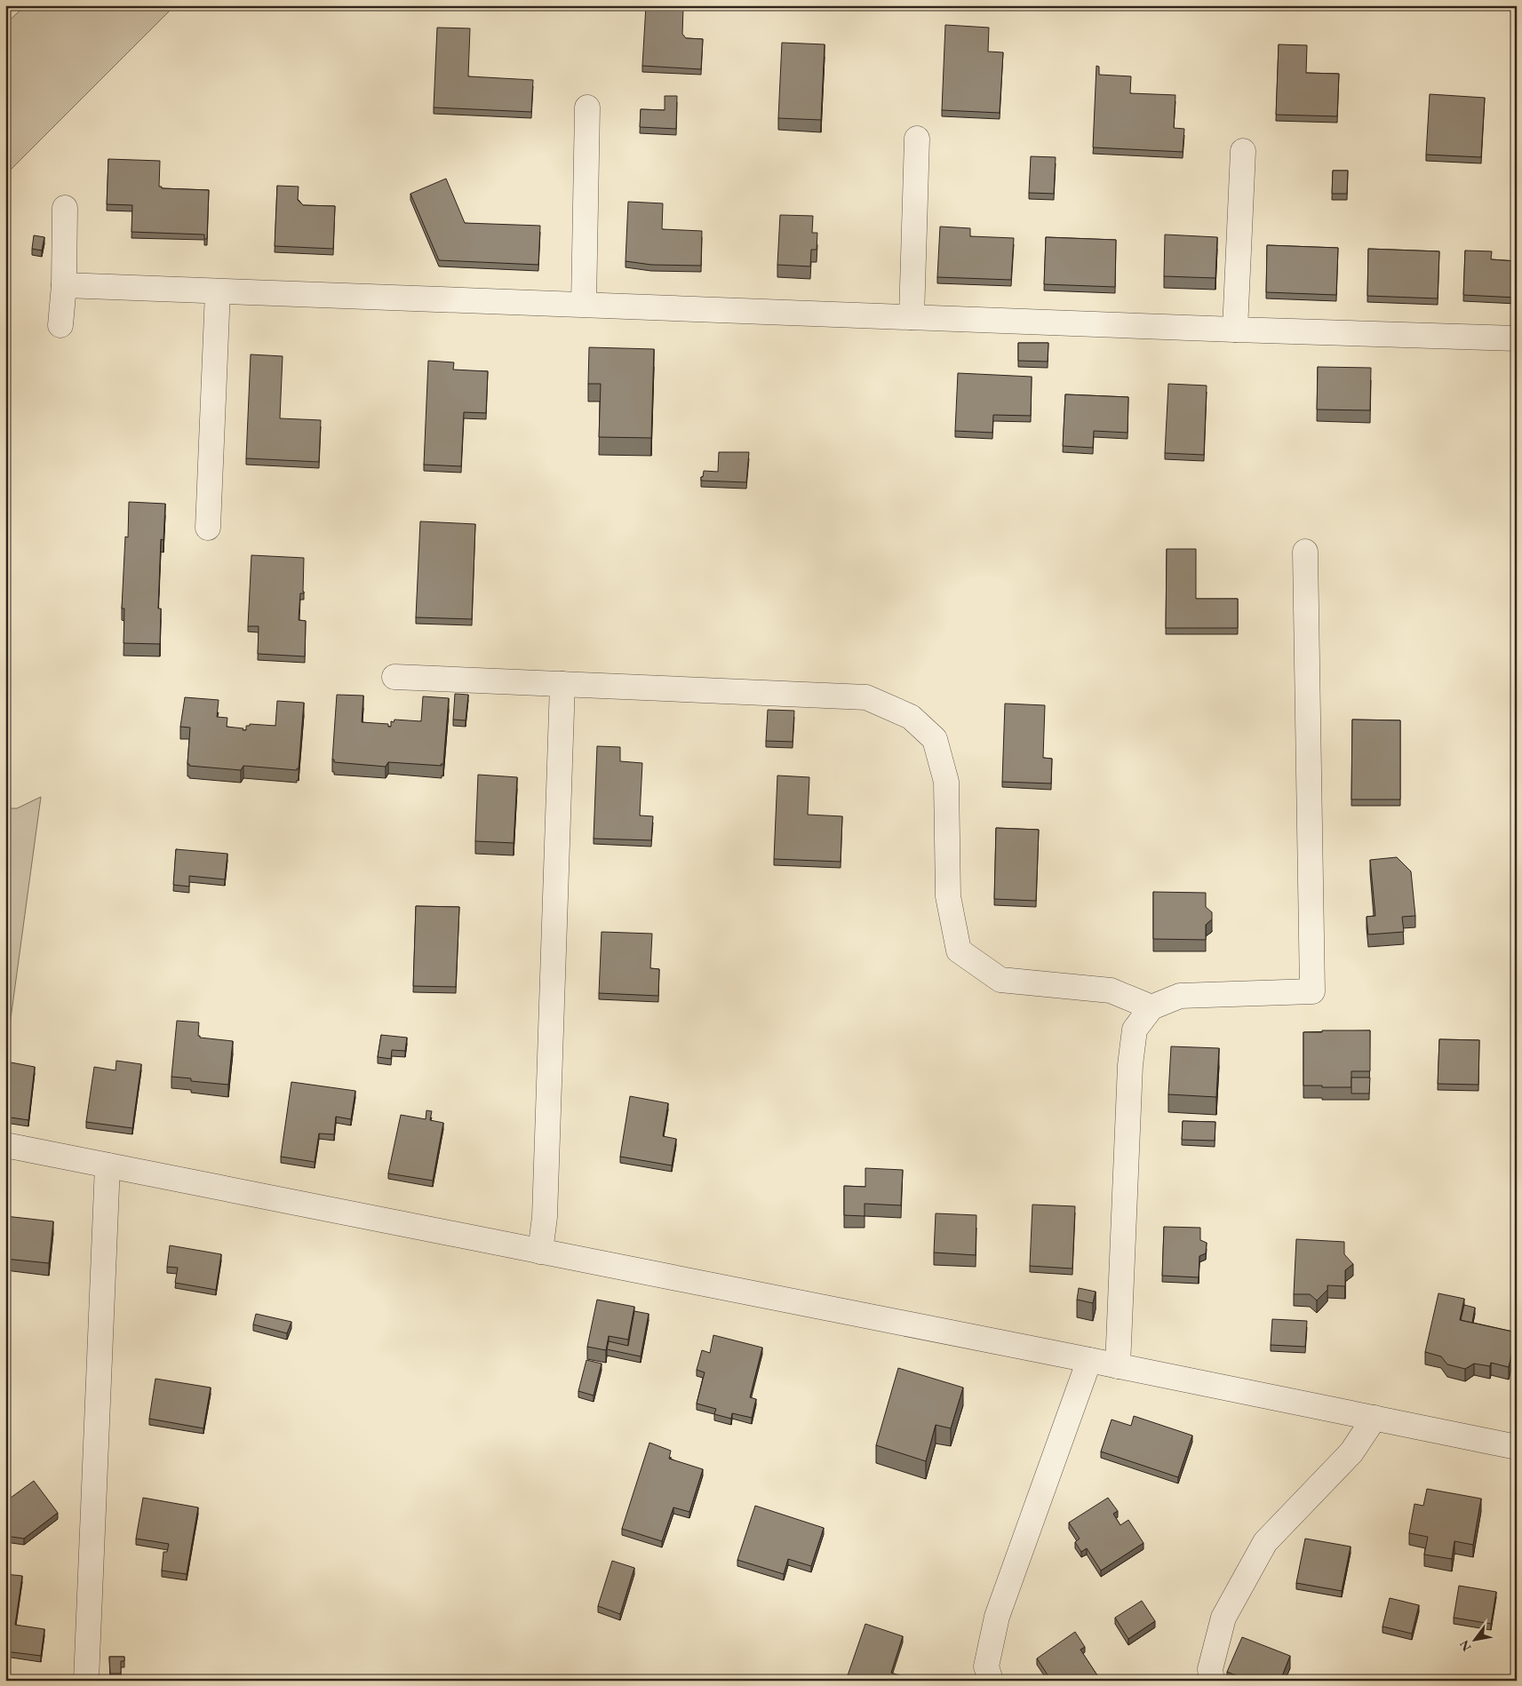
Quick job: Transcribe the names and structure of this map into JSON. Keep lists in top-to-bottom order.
{
  "north": "bottom left"
}
